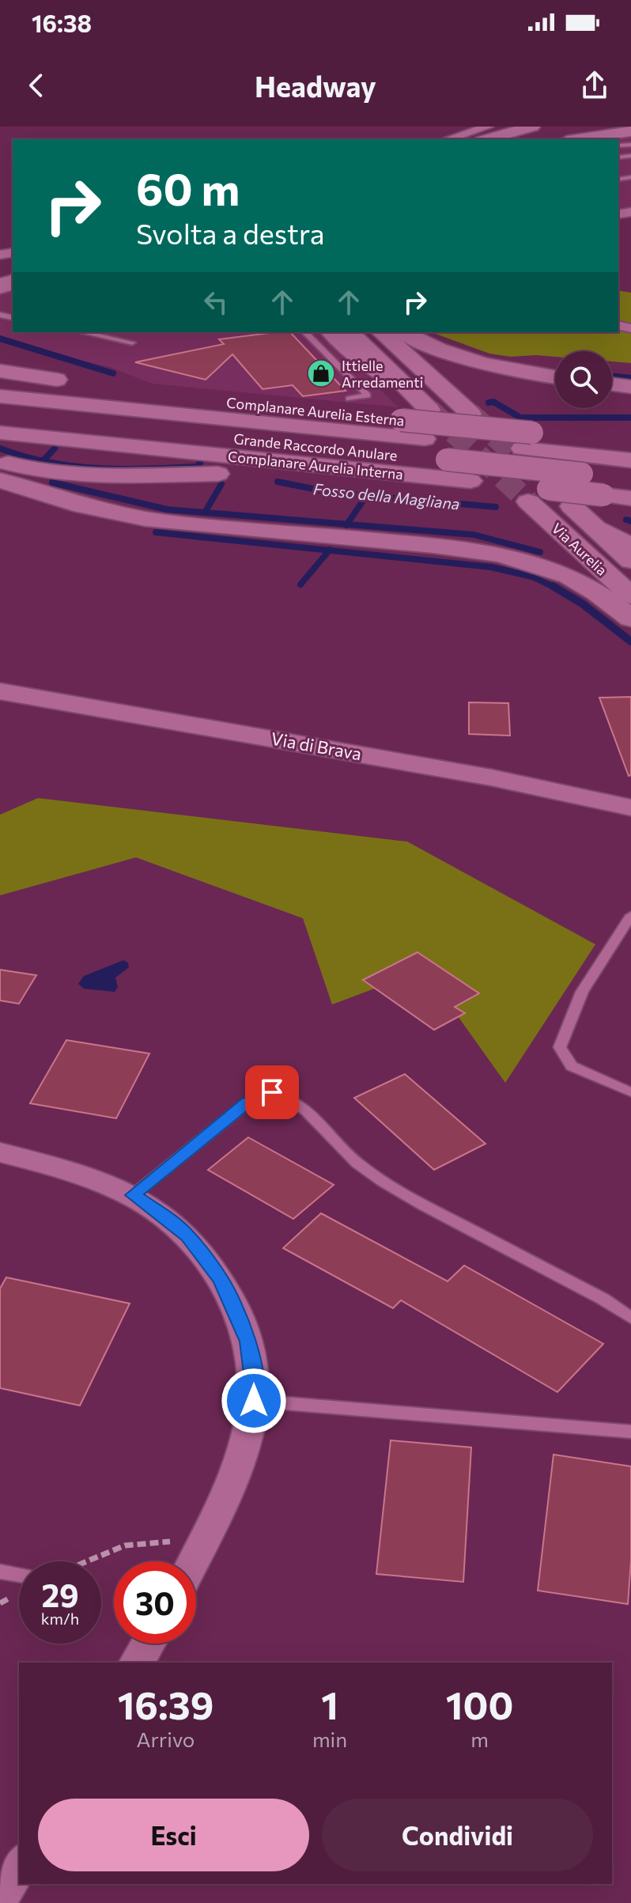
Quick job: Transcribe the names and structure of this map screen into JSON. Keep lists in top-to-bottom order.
{
  "streets": {
    "highway": [
      "Complanare Aurelia Esterna",
      "Grande Raccordo Anulare",
      "Complanare Aurelia Interna",
      "Via Aurelia"
    ],
    "street": ["Via di Brava"]
  },
  "crossings": [
    ["Complanare Aurelia Esterna", "Grande Raccordo Anulare"],
    ["Grande Raccordo Anulare", "Complanare Aurelia Interna"]
  ],
  "water": ["Fosso della Magliana"],
  "places": {
    "shop": ["Ittielle Arredamenti"]
  },
  "page": {
    "status": "16:38",
    "header": "Headway",
    "turn": ["60 m", "Svolta a destra"],
    "speed": "29 km/h",
    "limit": "30",
    "eta": [
      "16:39",
      "Arrivo",
      "1",
      "min",
      "100",
      "m"
    ],
    "buttons": ["Esci", "Condividi"]
  }
}
